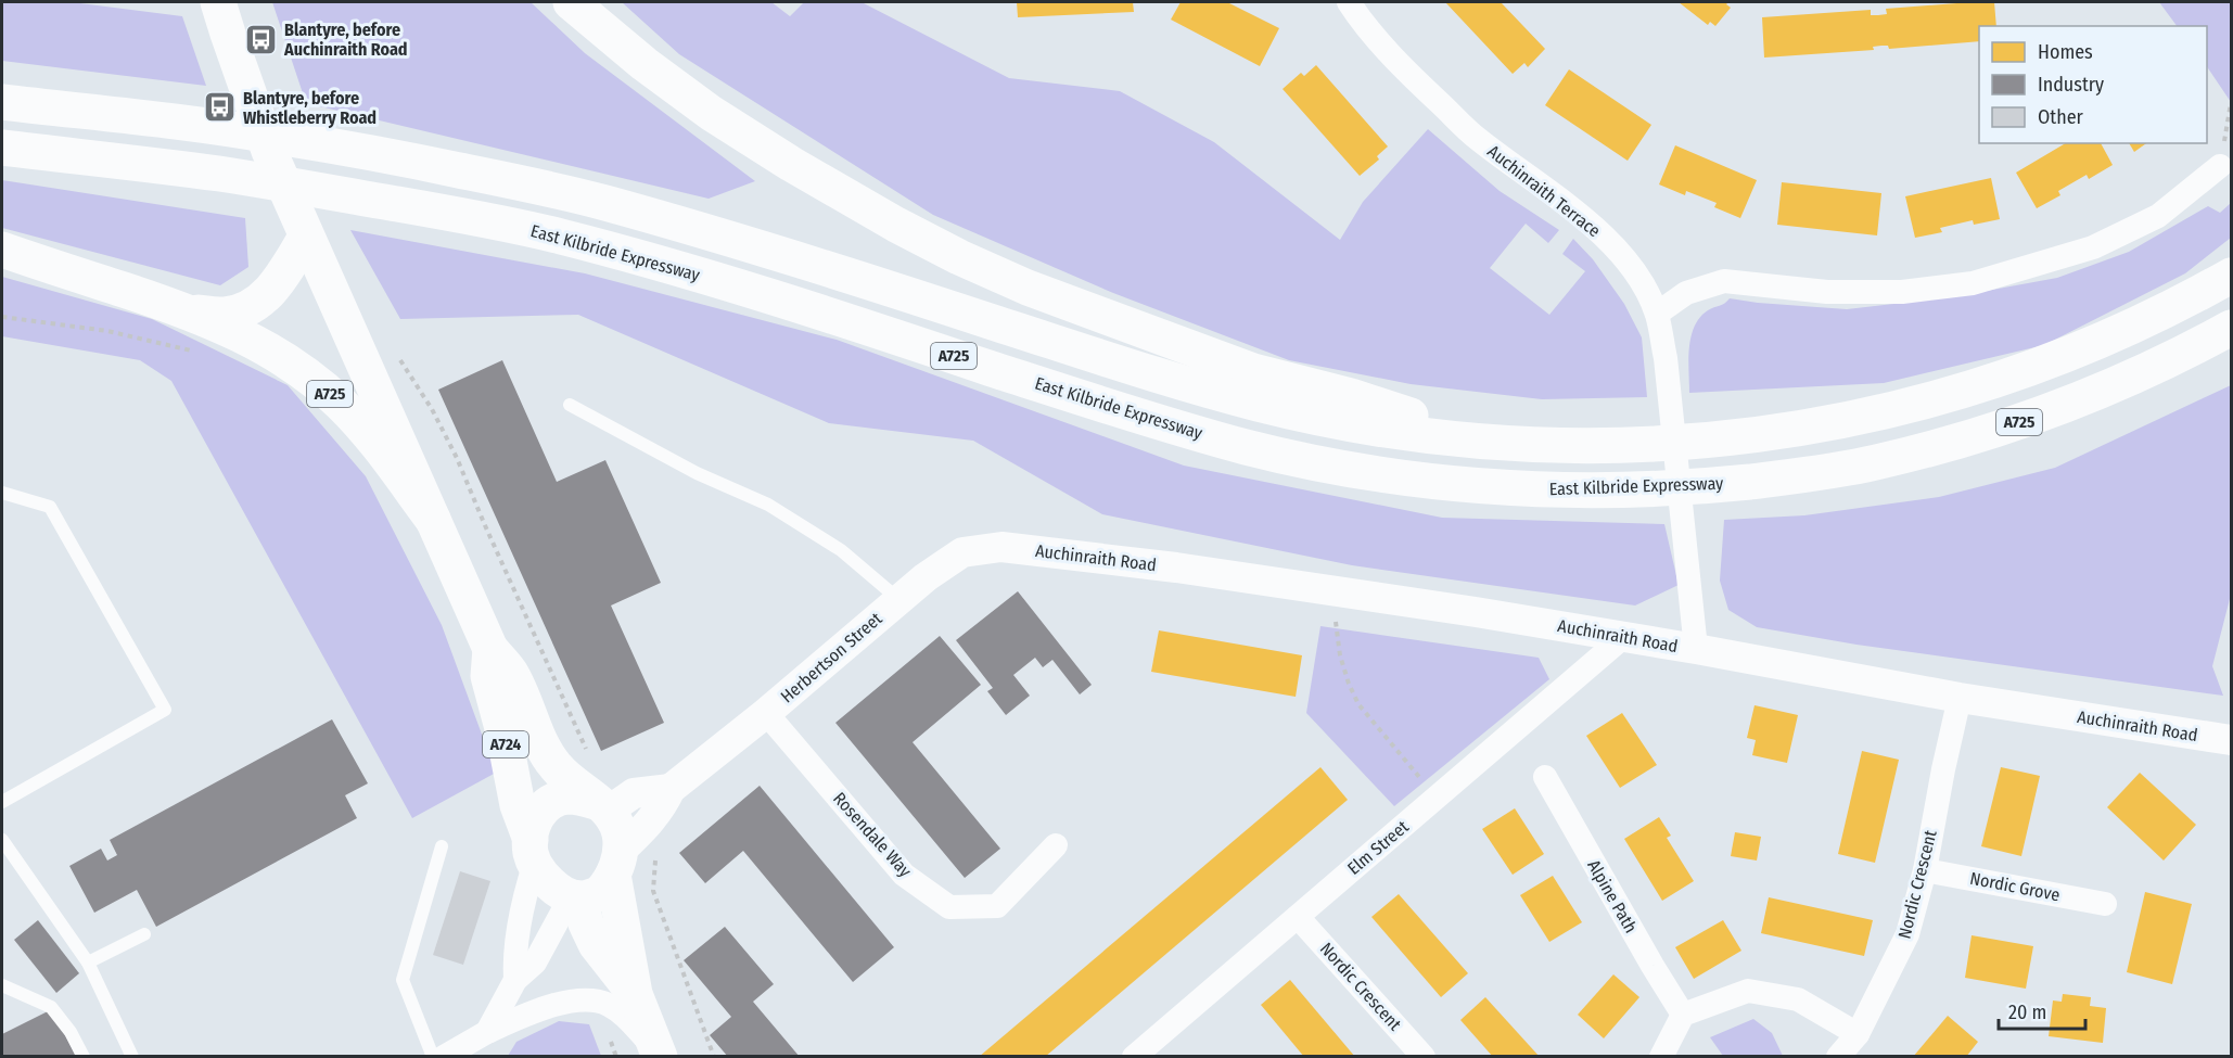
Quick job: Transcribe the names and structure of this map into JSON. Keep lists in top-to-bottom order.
{
  "streets": {
    "main road": ["East Kilbride Expressway", "A725", "A724"],
    "street": [
      "Auchinraith Terrace",
      "Auchinraith Road",
      "Herbertson Street",
      "Rosendale Way",
      "Elm Street",
      "Nordic Crescent",
      "Nordic Grove",
      "Alpine Path"
    ]
  },
  "crossings": [
    ["Auchinraith Terrace", "Auchinraith Road"],
    ["A725", "A724"],
    ["Auchinraith Road", "Herbertson Street"],
    ["Auchinraith Road", "Elm Street"],
    ["Auchinraith Road", "Nordic Crescent"],
    ["Herbertson Street", "A724"],
    ["Herbertson Street", "Rosendale Way"],
    ["Elm Street", "Nordic Crescent"],
    ["Nordic Crescent", "Nordic Grove"]
  ],
  "places": {
    "bus stop": ["Blantyre, before Auchinraith Road", "Blantyre, before Whistleberry Road"]
  },
  "legend": ["Homes", "Industry", "Other"],
  "scale_bar": "20 m"
}
